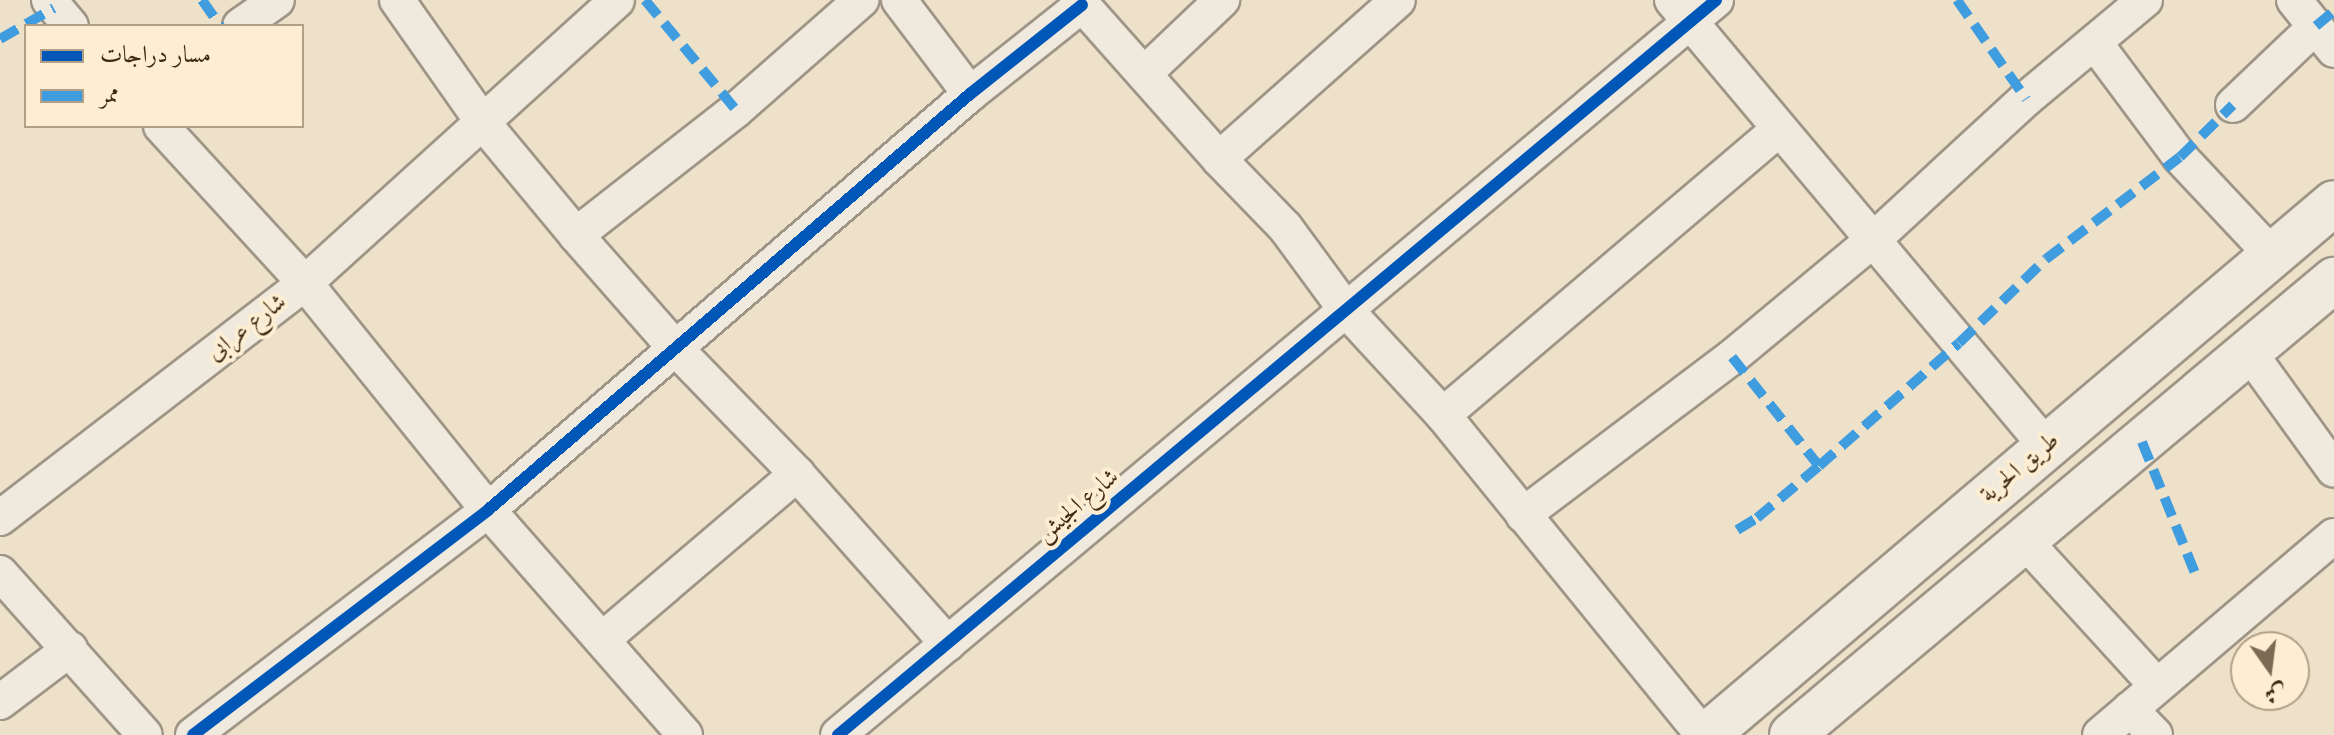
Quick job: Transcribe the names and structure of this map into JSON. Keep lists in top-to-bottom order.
{
  "streets": {
    "main road": ["طريق الحرية"],
    "street": ["شارع عرابى", "شارع الجيش"]
  },
  "legend": ["مسار دراجات", "ممر"],
  "north": "bottom"
}
